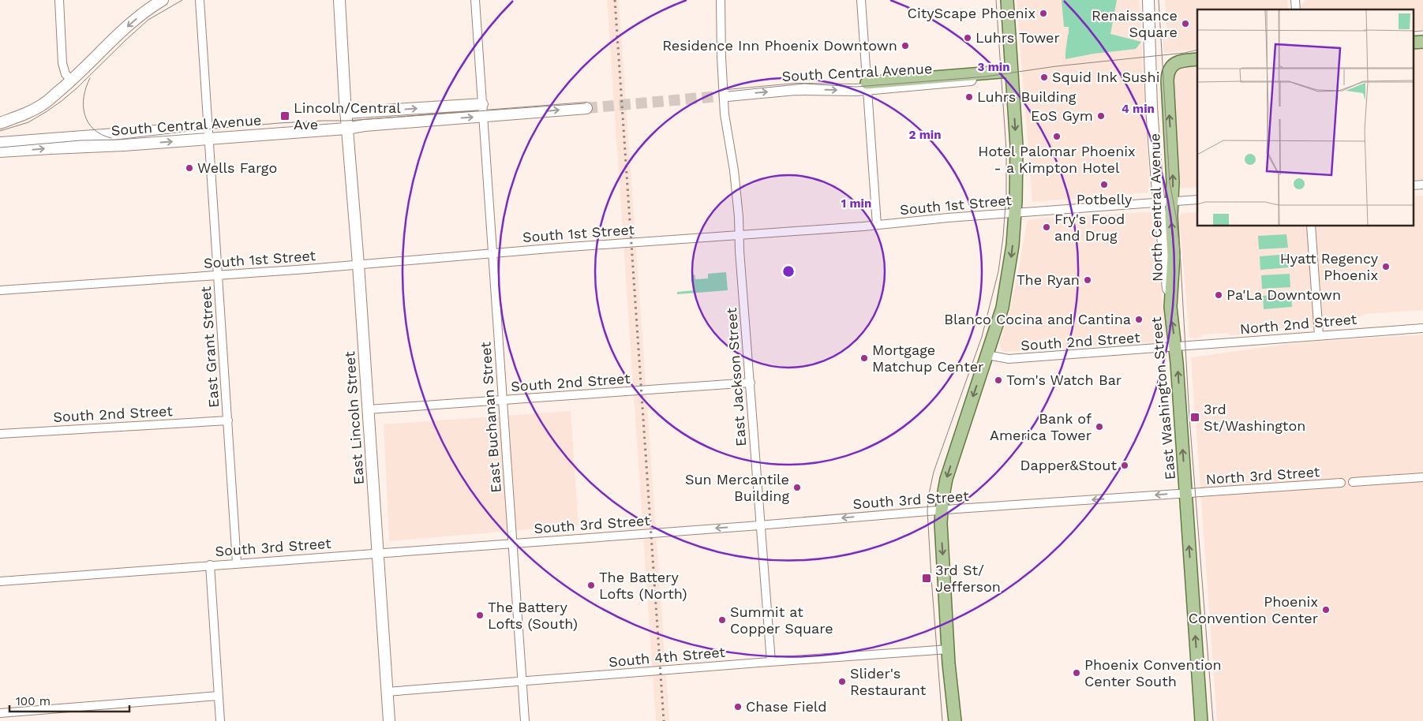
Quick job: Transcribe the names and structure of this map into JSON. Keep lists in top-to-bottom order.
{
  "streets": {
    "main road": [
      "South Central Avenue",
      "North Central Avenue",
      "East Washington Street",
      "East Lincoln Street"
    ],
    "street": [
      "South 1st Street",
      "North 2nd Street",
      "South 2nd Street",
      "East Grant Street",
      "East Jackson Street",
      "East Buchanan Street",
      "North 3rd Street",
      "South 3rd Street",
      "South 4th Street"
    ]
  },
  "crossings": [
    ["South Central Avenue", "East Grant Street"],
    ["South Central Avenue", "East Jackson Street"],
    ["South Central Avenue", "East Buchanan Street"],
    ["South Central Avenue", "East Lincoln Street"],
    ["South 1st Street", "North Central Avenue"],
    ["South 1st Street", "East Grant Street"],
    ["South 1st Street", "East Jackson Street"],
    ["South 1st Street", "East Washington Street"],
    ["South 1st Street", "East Buchanan Street"],
    ["South 1st Street", "East Lincoln Street"],
    ["North Central Avenue", "East Washington Street"],
    ["North 2nd Street", "South 2nd Street"],
    ["North 2nd Street", "East Washington Street"],
    ["South 2nd Street", "East Grant Street"],
    ["South 2nd Street", "East Jackson Street"],
    ["South 2nd Street", "East Washington Street"],
    ["South 2nd Street", "East Buchanan Street"],
    ["South 2nd Street", "East Lincoln Street"],
    ["East Grant Street", "South 3rd Street"],
    ["East Jackson Street", "South 3rd Street"],
    ["East Jackson Street", "South 4th Street"],
    ["East Washington Street", "North 3rd Street"],
    ["East Washington Street", "South 3rd Street"],
    ["East Buchanan Street", "South 3rd Street"],
    ["East Buchanan Street", "South 4th Street"],
    ["East Lincoln Street", "South 3rd Street"],
    ["East Lincoln Street", "South 4th Street"],
    ["North 3rd Street", "South 3rd Street"]
  ],
  "one_way": ["North Central Avenue", "East Washington Street", "South 3rd Street"],
  "places": {
    "other": [
      "CityScape Phoenix",
      "Renaissance Square",
      "Luhrs Tower",
      "Residence Inn Phoenix Downtown",
      "Squid Ink Sushi",
      "Luhrs Building",
      "EoS Gym",
      "Hotel Palomar Phoenix - a Kimpton Hotel",
      "Wells Fargo",
      "Potbelly",
      "Fry's Food and Drug",
      "Hyatt Regency Phoenix",
      "The Ryan",
      "Pa'La Downtown",
      "Blanco Cocina and Cantina",
      "Mortgage Matchup Center",
      "Tom's Watch Bar",
      "Bank of America Tower",
      "Dapper&Stout",
      "Sun Mercantile Building",
      "The Battery Lofts (North)",
      "Phoenix Convention Center",
      "The Battery Lofts (South)",
      "Summit at Copper Square",
      "Phoenix Convention Center South",
      "Slider's Restaurant",
      "Chase Field"
    ],
    "transit": ["Lincoln/Central Ave", "3rd St/Washington", "3rd St/ Jefferson"]
  },
  "scale_bar": "100 m",
  "rings": [
    "3 min",
    "4 min",
    "2 min",
    "1 min"
  ]
}
